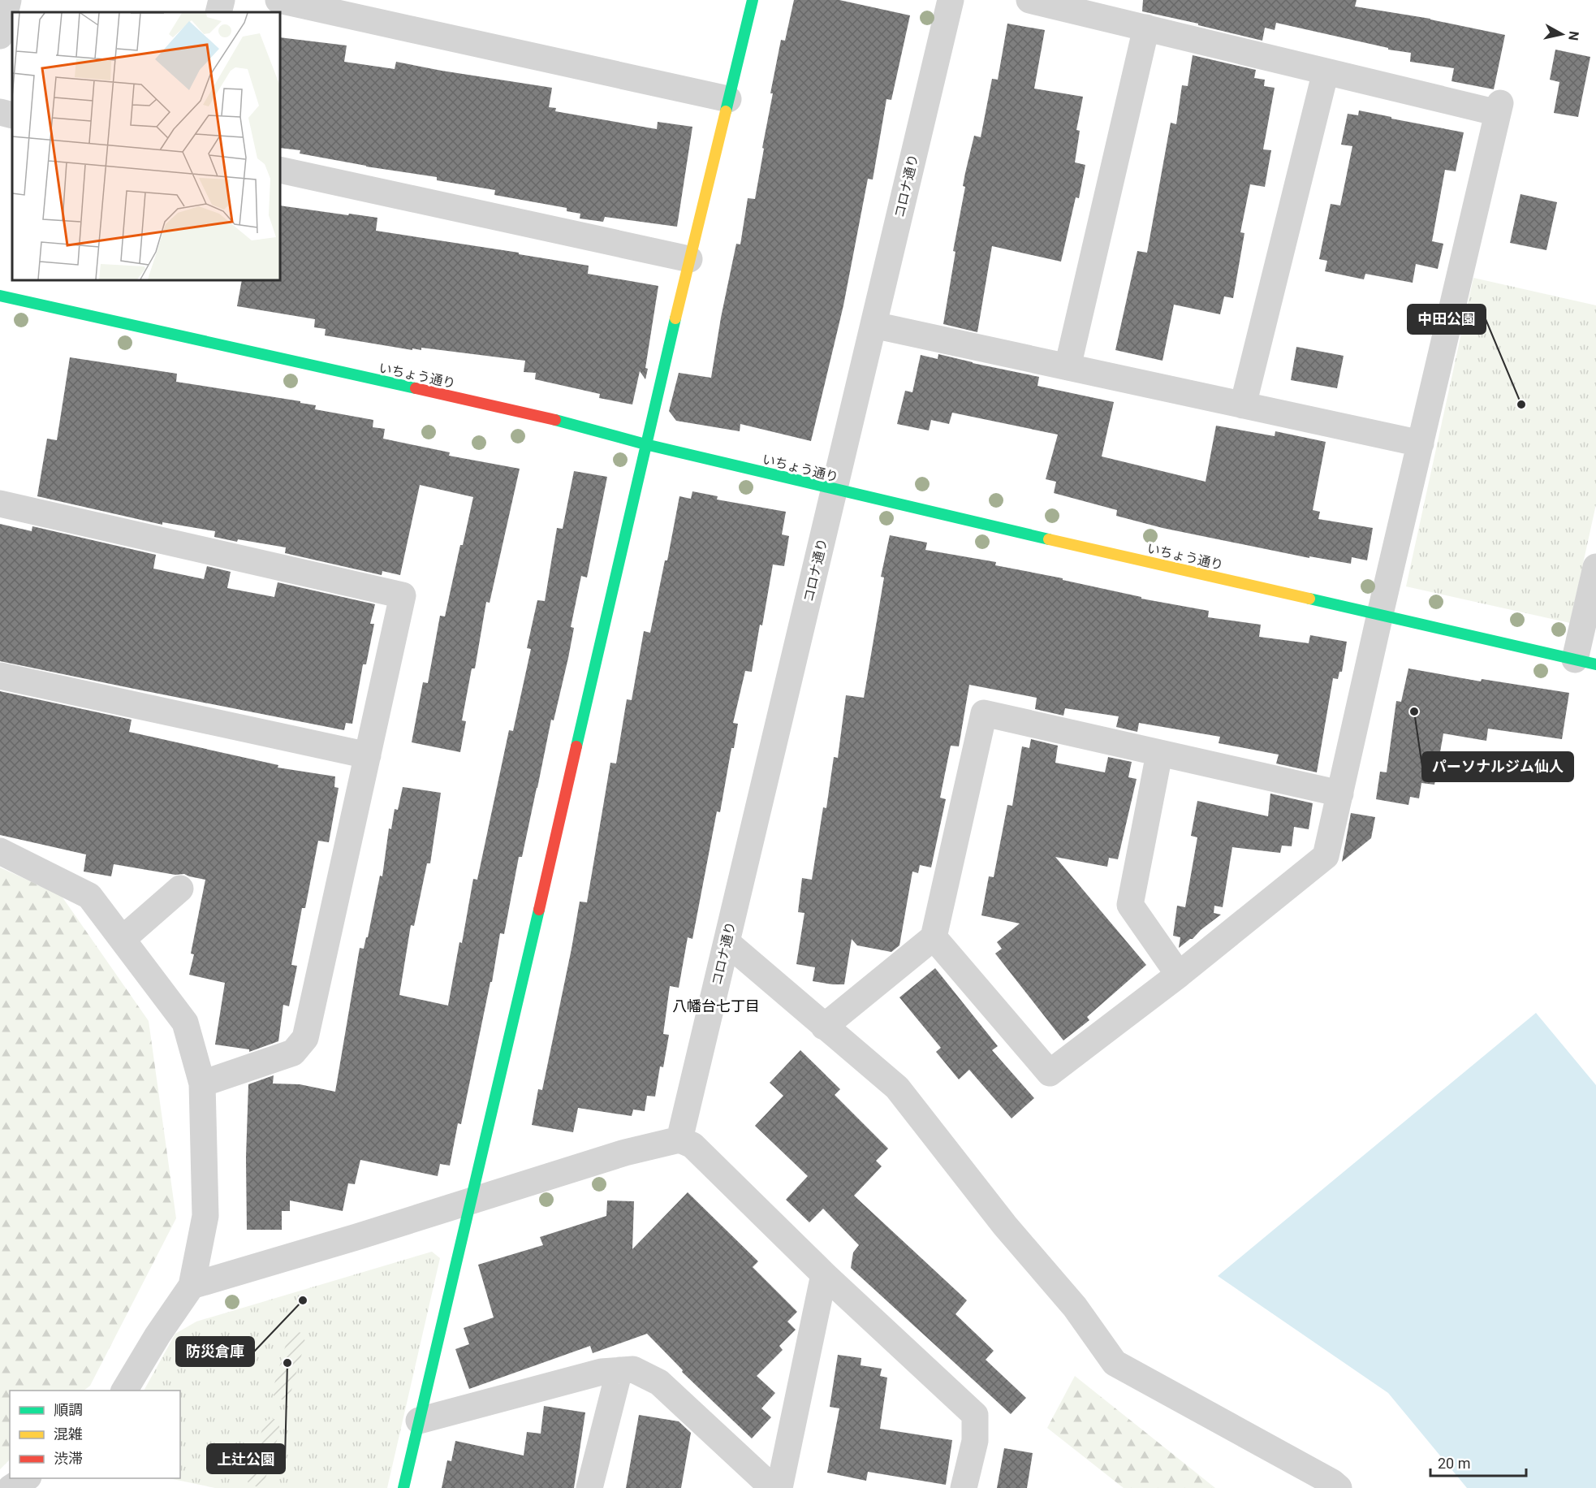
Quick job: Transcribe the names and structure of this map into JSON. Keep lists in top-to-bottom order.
{
  "streets": {
    "street": ["コロナ通り", "いちょう通り"]
  },
  "crossings": [
    ["コロナ通り", "いちょう通り"]
  ],
  "districts": ["八幡台七丁目"],
  "places": [
    "中田公園",
    "パーソナルジム仙人",
    "防災倉庫",
    "上辻公園"
  ],
  "legend": ["順調", "混雑", "渋滞"],
  "scale_bar": "20 m",
  "north": "right"
}
